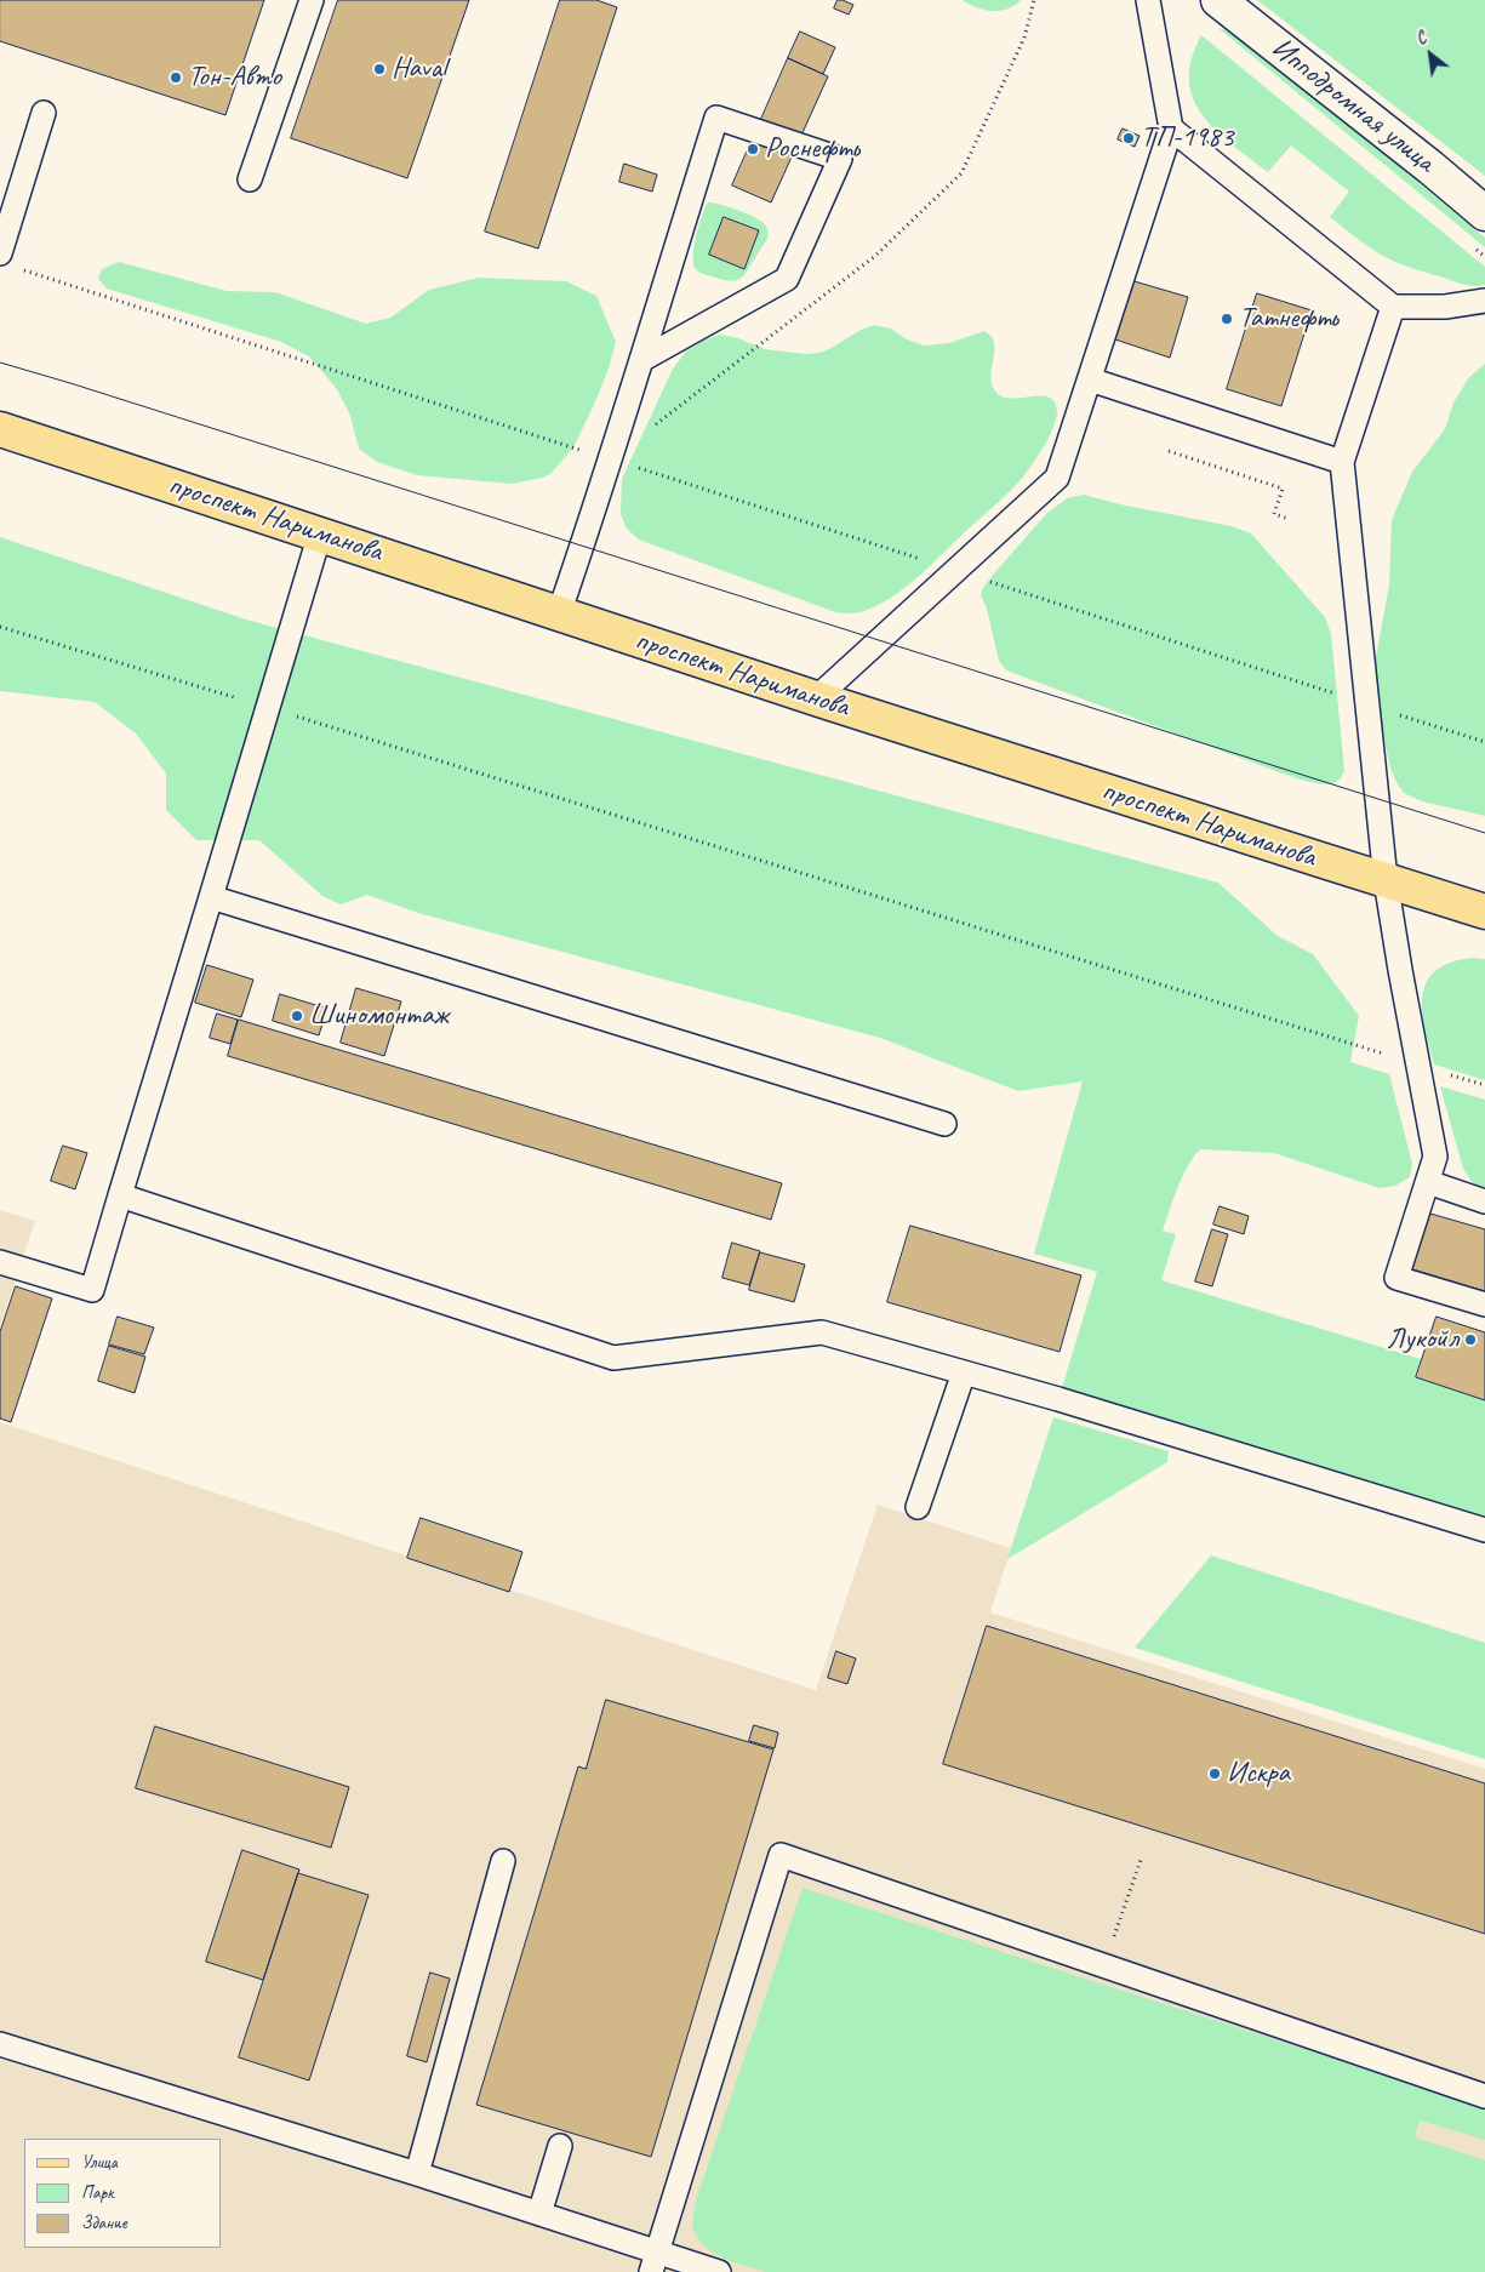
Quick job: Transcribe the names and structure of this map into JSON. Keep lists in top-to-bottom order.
{
  "streets": {
    "main road": ["проспект Нариманова"],
    "street": ["Ипподромная улица"]
  },
  "places": [
    "Haval",
    "Тон-Авто",
    "ТП-1983",
    "Роснефть",
    "Татнефть",
    "Шиномонтаж",
    "Лукойл",
    "Искра"
  ],
  "legend": ["Улица", "Парк", "Здание"],
  "north": "top left"
}
